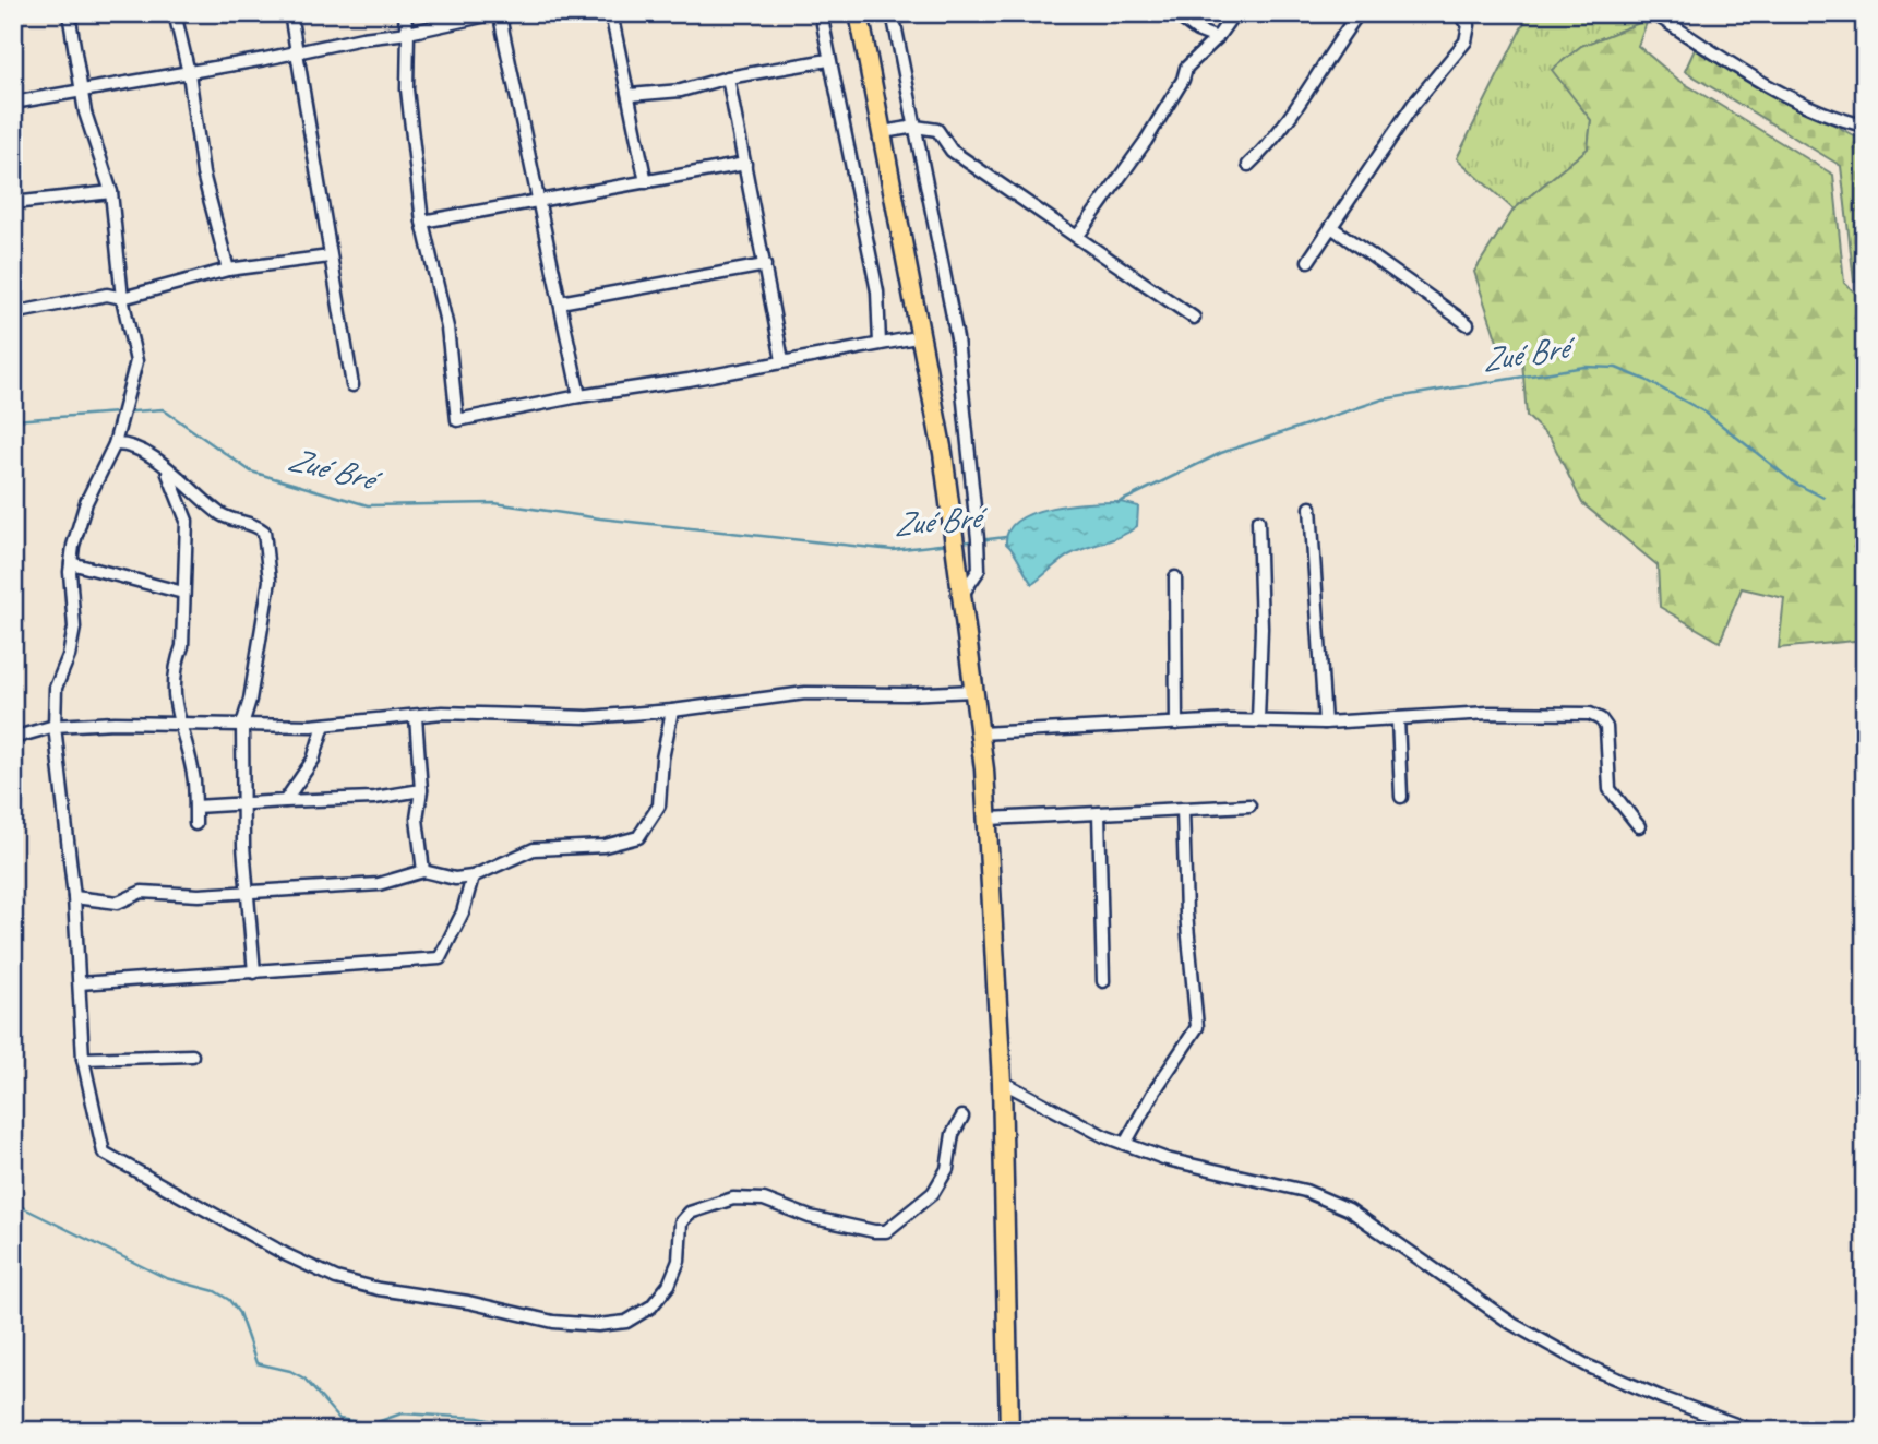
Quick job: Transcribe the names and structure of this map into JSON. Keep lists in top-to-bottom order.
{
  "water": ["Zué Bré"]
}
